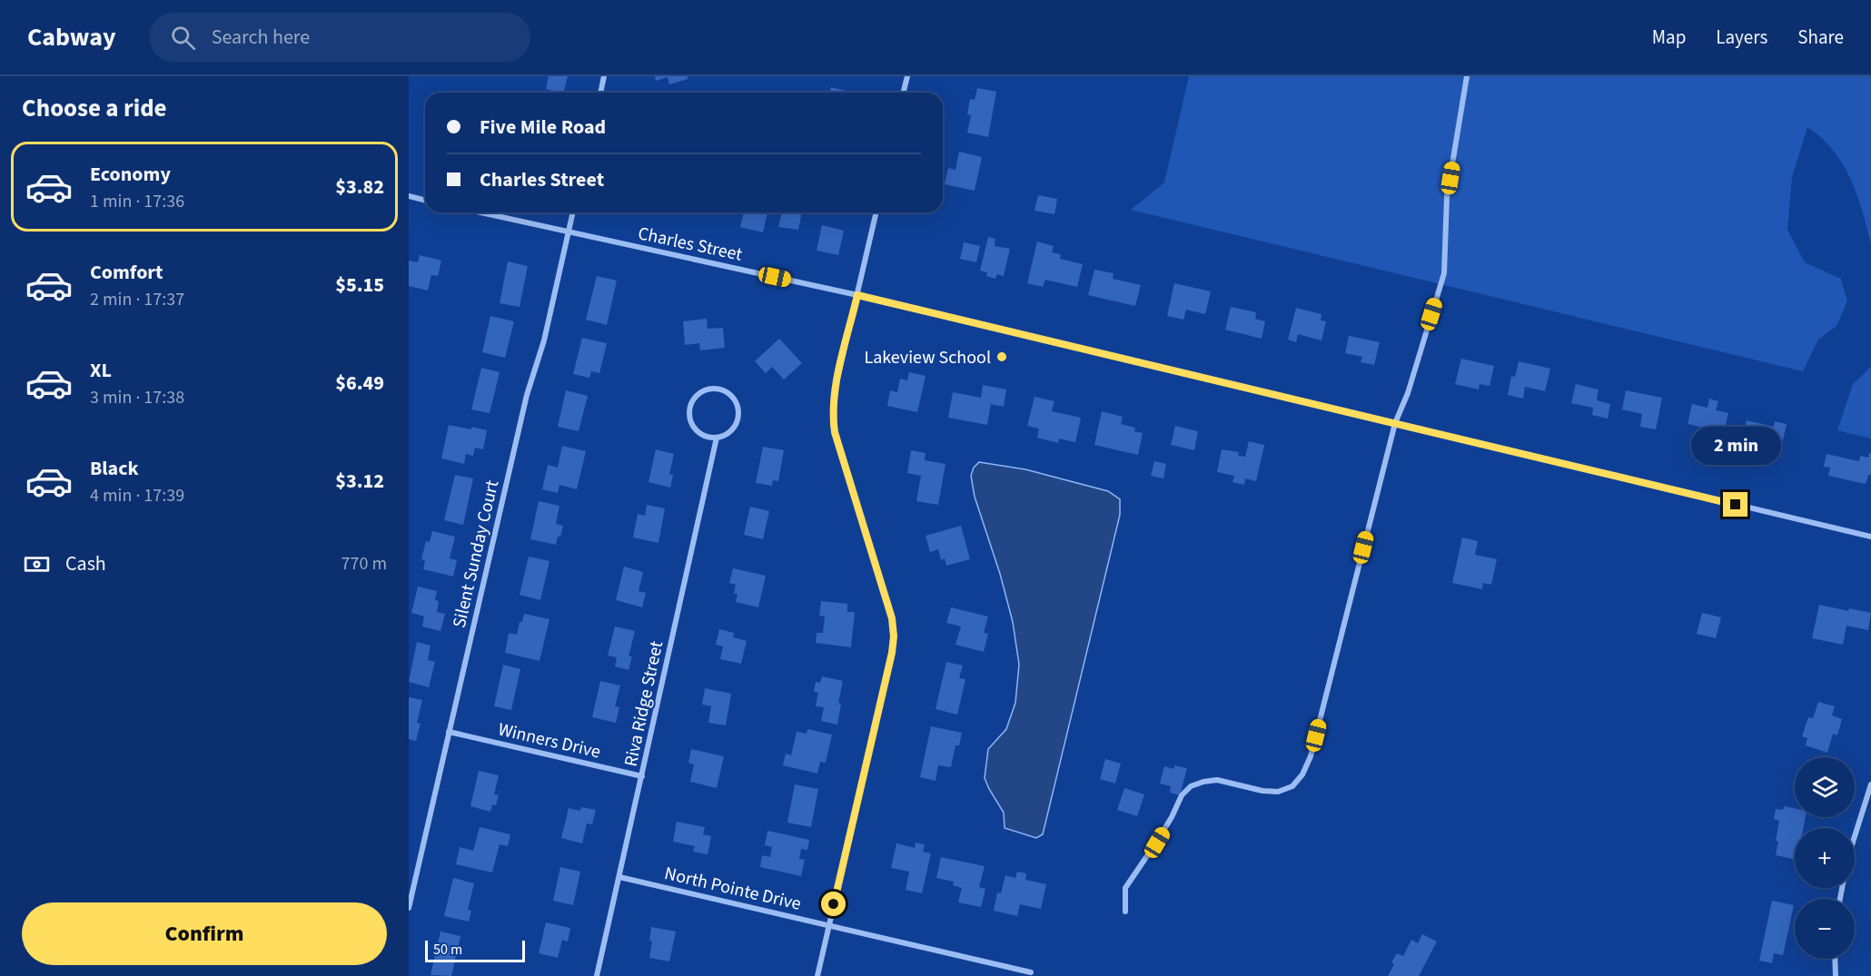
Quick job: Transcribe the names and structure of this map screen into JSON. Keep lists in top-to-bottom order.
{
  "streets": {
    "street": [
      "Charles Street",
      "Silent Sunday Court",
      "Riva Ridge Street",
      "Winners Drive",
      "North Pointe Drive"
    ]
  },
  "crossings": [
    ["Charles Street", "Silent Sunday Court"],
    ["Silent Sunday Court", "Winners Drive"],
    ["Riva Ridge Street", "Winners Drive"],
    ["Riva Ridge Street", "North Pointe Drive"]
  ],
  "places": ["Lakeview School"],
  "scale_bar": "50 m",
  "page": {
    "header": "Cabway",
    "search": "Search here",
    "nav": ["Map", "Layers", "Share"],
    "heading": "Choose a ride",
    "banner": ["Five Mile Road", "Charles Street"],
    "list": [
      {
        "name": "Economy",
        "note": "1 min · 17:36",
        "value": "$3.82"
      },
      {
        "name": "Comfort",
        "note": "2 min · 17:37",
        "value": "$5.15"
      },
      {
        "name": "XL",
        "note": "3 min · 17:38",
        "value": "$6.49"
      },
      {
        "name": "Black",
        "note": "4 min · 17:39",
        "value": "$3.12"
      }
    ],
    "bubble": "2 min",
    "pay": ["Cash", "770 m"],
    "map_buttons": ["+", "−"],
    "buttons": "Confirm",
    "scale": "50 m"
  }
}
